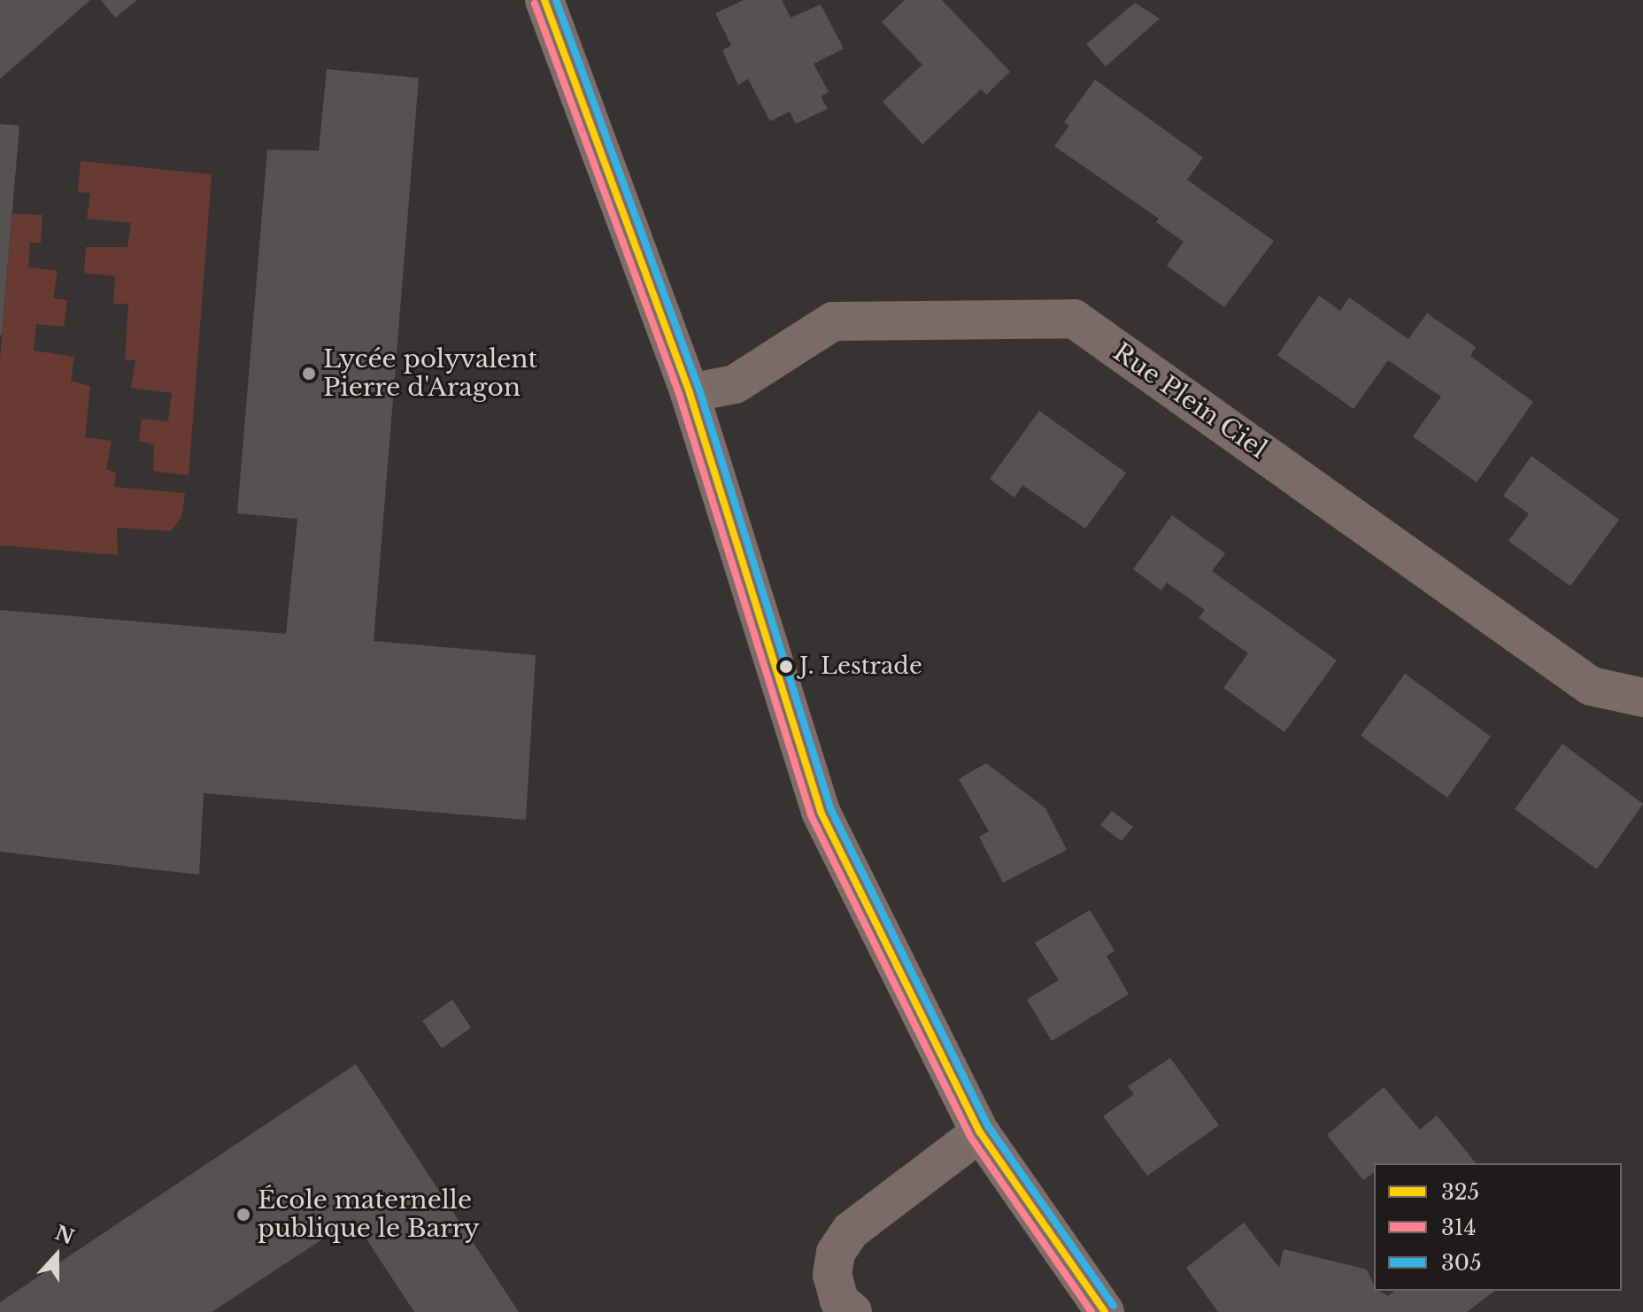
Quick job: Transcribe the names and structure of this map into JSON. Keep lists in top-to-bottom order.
{
  "streets": {
    "street": ["Rue Plein Ciel"]
  },
  "places": ["Lycée polyvalent Pierre d'Aragon", "J. Lestrade", "École maternelle publique le Barry"],
  "lines": ["transit line 325", "transit line 305", "transit line 314"],
  "legend": ["325", "314", "305"],
  "north": "top"
}
